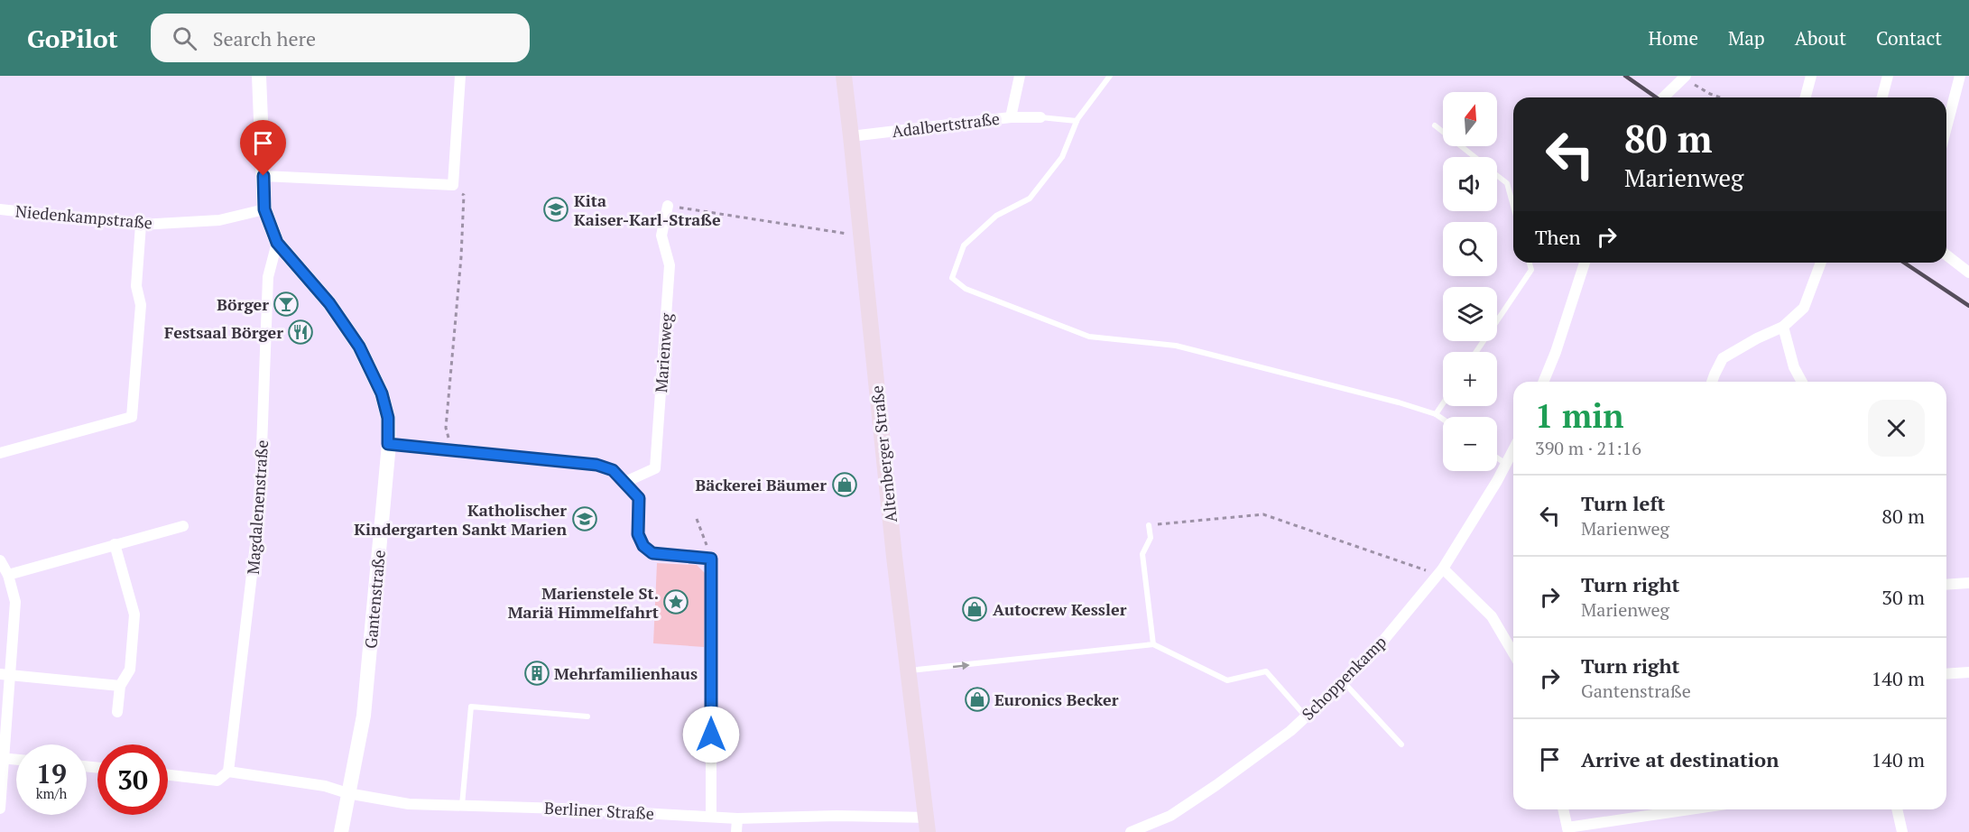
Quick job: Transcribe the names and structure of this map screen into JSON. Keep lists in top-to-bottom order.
{
  "streets": {
    "main road": ["Altenberger Straße"],
    "street": [
      "Adalbertstraße",
      "Niedenkampstraße",
      "Marienweg",
      "Magdalenenstraße",
      "Gantenstraße",
      "Schoppenkamp",
      "Berliner Straße"
    ]
  },
  "crossings": [
    ["Adalbertstraße", "Altenberger Straße"],
    ["Niedenkampstraße", "Gantenstraße"],
    ["Altenberger Straße", "Berliner Straße"],
    ["Magdalenenstraße", "Gantenstraße"],
    ["Magdalenenstraße", "Berliner Straße"],
    ["Gantenstraße", "Berliner Straße"]
  ],
  "places": {
    "school or university": ["Kita Kaiser-Karl-Straße", "Katholischer Kindergarten Sankt Marien"],
    "bar": ["Börger"],
    "restaurant": ["Festsaal Börger"],
    "shop": ["Bäckerei Bäumer", "Autocrew Kessler", "Euronics Becker"],
    "place": ["Marienstele St. Mariä Himmelfahrt"],
    "building": ["Mehrfamilienhaus"]
  },
  "north": "top",
  "page": {
    "header": "GoPilot",
    "search": "Search here",
    "nav": [
      "Home",
      "Map",
      "About",
      "Contact"
    ],
    "map_buttons": ["+", "−"],
    "turn": ["80 m", "Marienweg"],
    "then": "Then",
    "heading": ["1 min", "390 m · 21:16"],
    "list": [
      {
        "name": "Turn left",
        "note": "Marienweg",
        "value": "80 m"
      },
      {
        "name": "Turn right",
        "note": "Marienweg",
        "value": "30 m"
      },
      {
        "name": "Turn right",
        "note": "Gantenstraße",
        "value": "140 m"
      },
      {
        "name": "Arrive at destination",
        "value": "140 m"
      }
    ],
    "speed": "19 km/h",
    "limit": "30"
  }
}
